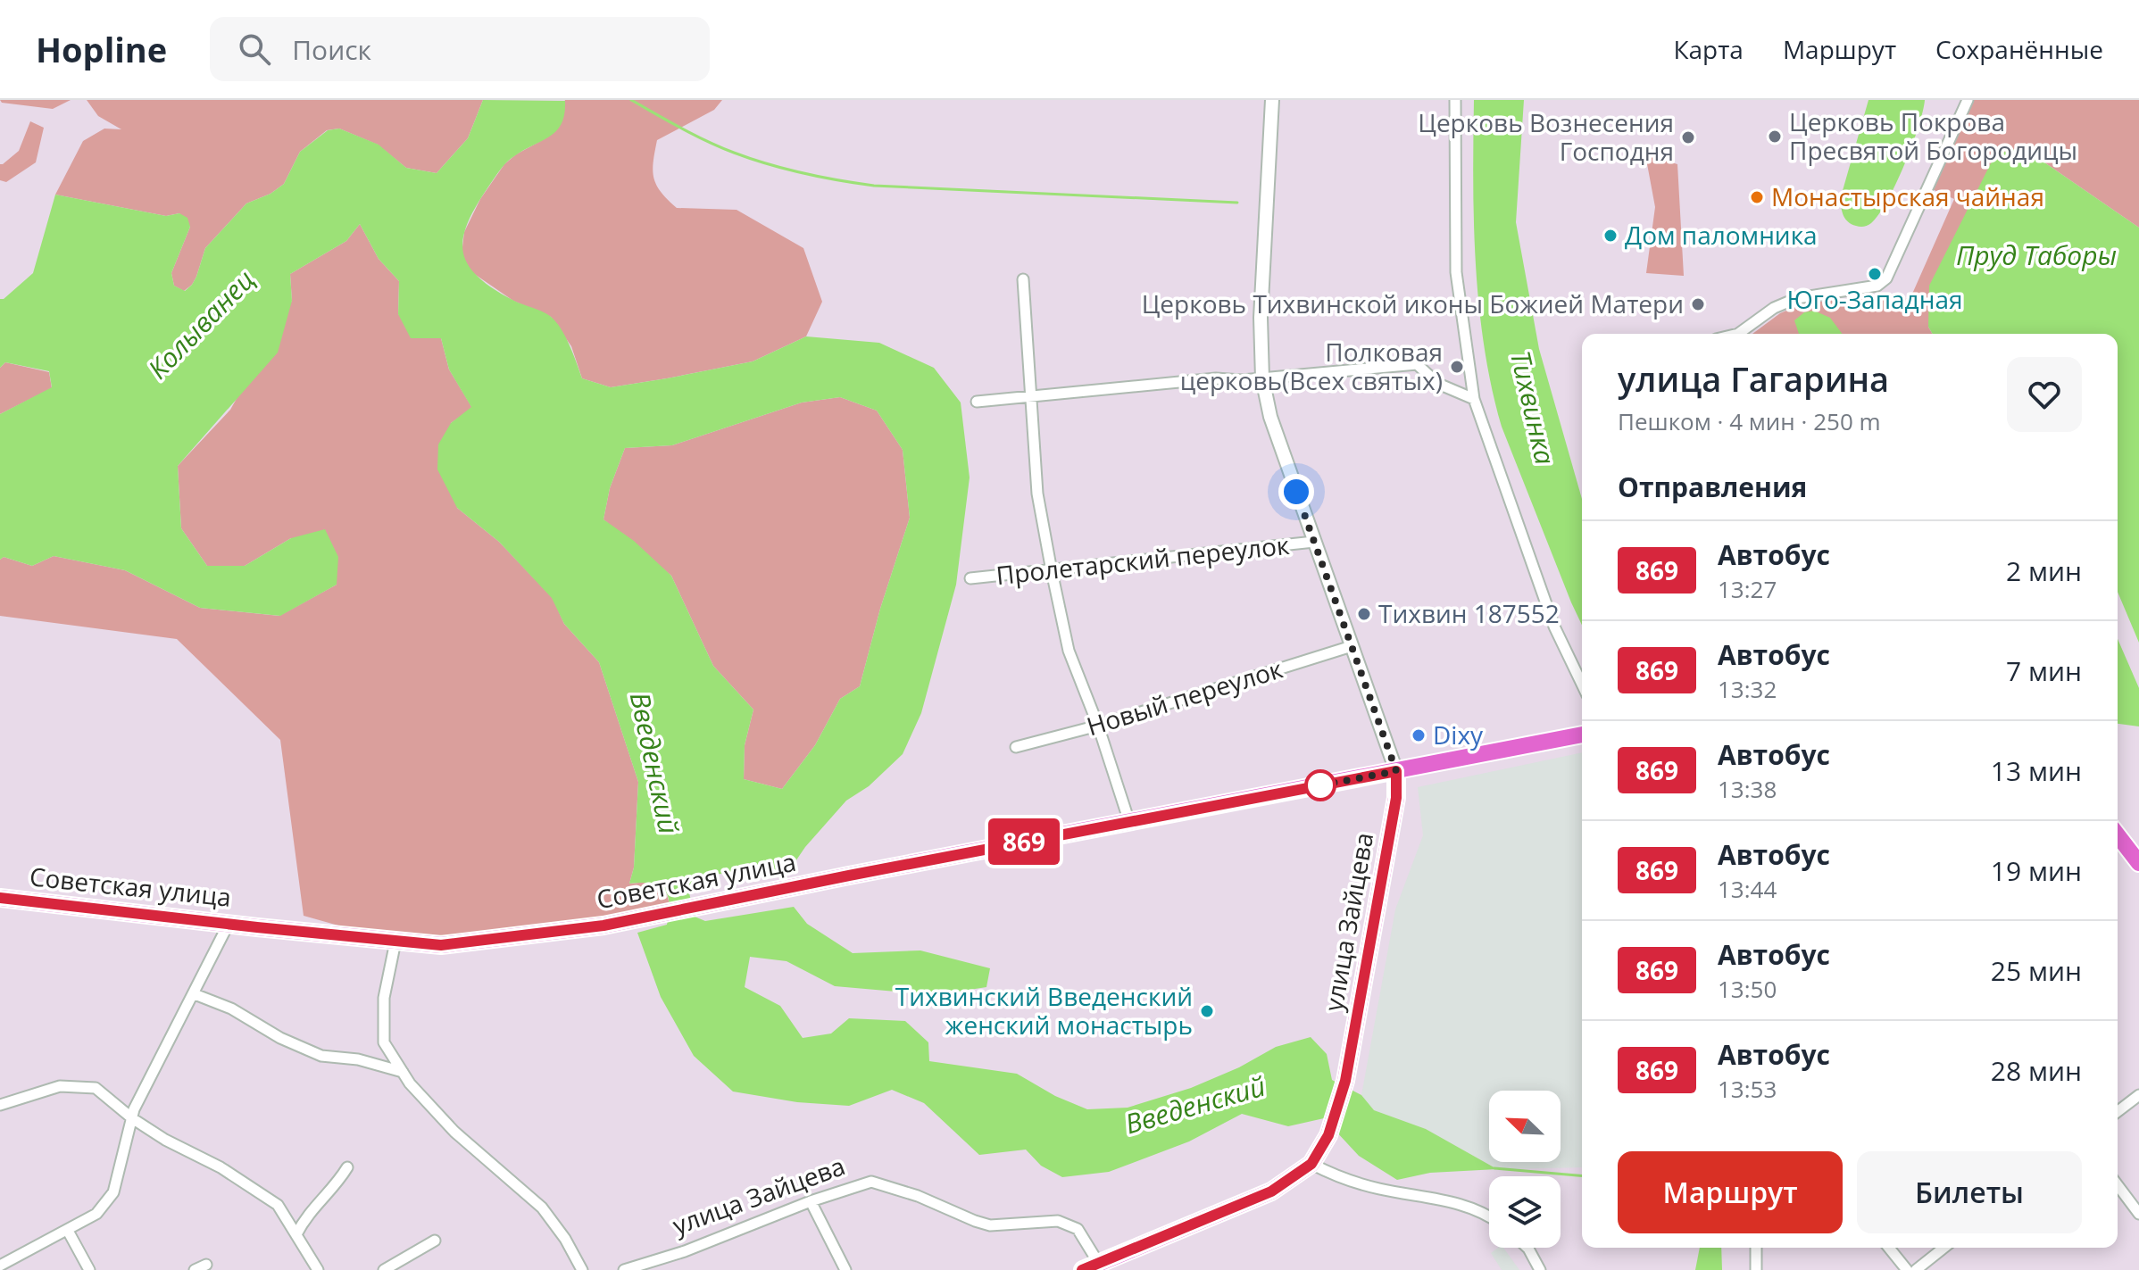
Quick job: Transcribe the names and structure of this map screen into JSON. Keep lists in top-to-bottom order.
{
  "streets": {
    "main road": ["Советская улица", "улица Зайцева"],
    "street": ["Пролетарский переулок", "Новый переулок"]
  },
  "crossings": [
    ["Советская улица", "улица Зайцева"]
  ],
  "water": [
    "Пруд Таборы",
    "Колыванец",
    "Тихвинка",
    "Введенский"
  ],
  "places": [
    "Церковь Покрова Пресвятой Богородицы",
    "Церковь Вознесения Господня",
    "Монастырская чайная",
    "Дом паломника",
    "Юго-Западная",
    "Церковь Тихвинской иконы Божией Матери",
    "Полковая церковь(Всех святых)",
    "Тихвин 187552",
    "Dixy",
    "Тихвинский Введенский женский монастырь"
  ],
  "lines": ["bus line 869"],
  "north": "top left",
  "page": {
    "header": "Hopline",
    "search": "Поиск",
    "nav": ["Карта", "Маршрут", "Сохранённые"],
    "on_map": "869",
    "heading": [
      ["улица Гагарина", "Пешком · 4 мин · 250 m"],
      "Отправления"
    ],
    "list": [
      {
        "mark": "869",
        "name": "Автобус",
        "note": "13:27",
        "value": "2 мин"
      },
      {
        "mark": "869",
        "name": "Автобус",
        "note": "13:32",
        "value": "7 мин"
      },
      {
        "mark": "869",
        "name": "Автобус",
        "note": "13:38",
        "value": "13 мин"
      },
      {
        "mark": "869",
        "name": "Автобус",
        "note": "13:44",
        "value": "19 мин"
      },
      {
        "mark": "869",
        "name": "Автобус",
        "note": "13:50",
        "value": "25 мин"
      },
      {
        "mark": "869",
        "name": "Автобус",
        "note": "13:53",
        "value": "28 мин"
      }
    ],
    "buttons": ["Маршрут", "Билеты"]
  }
}
